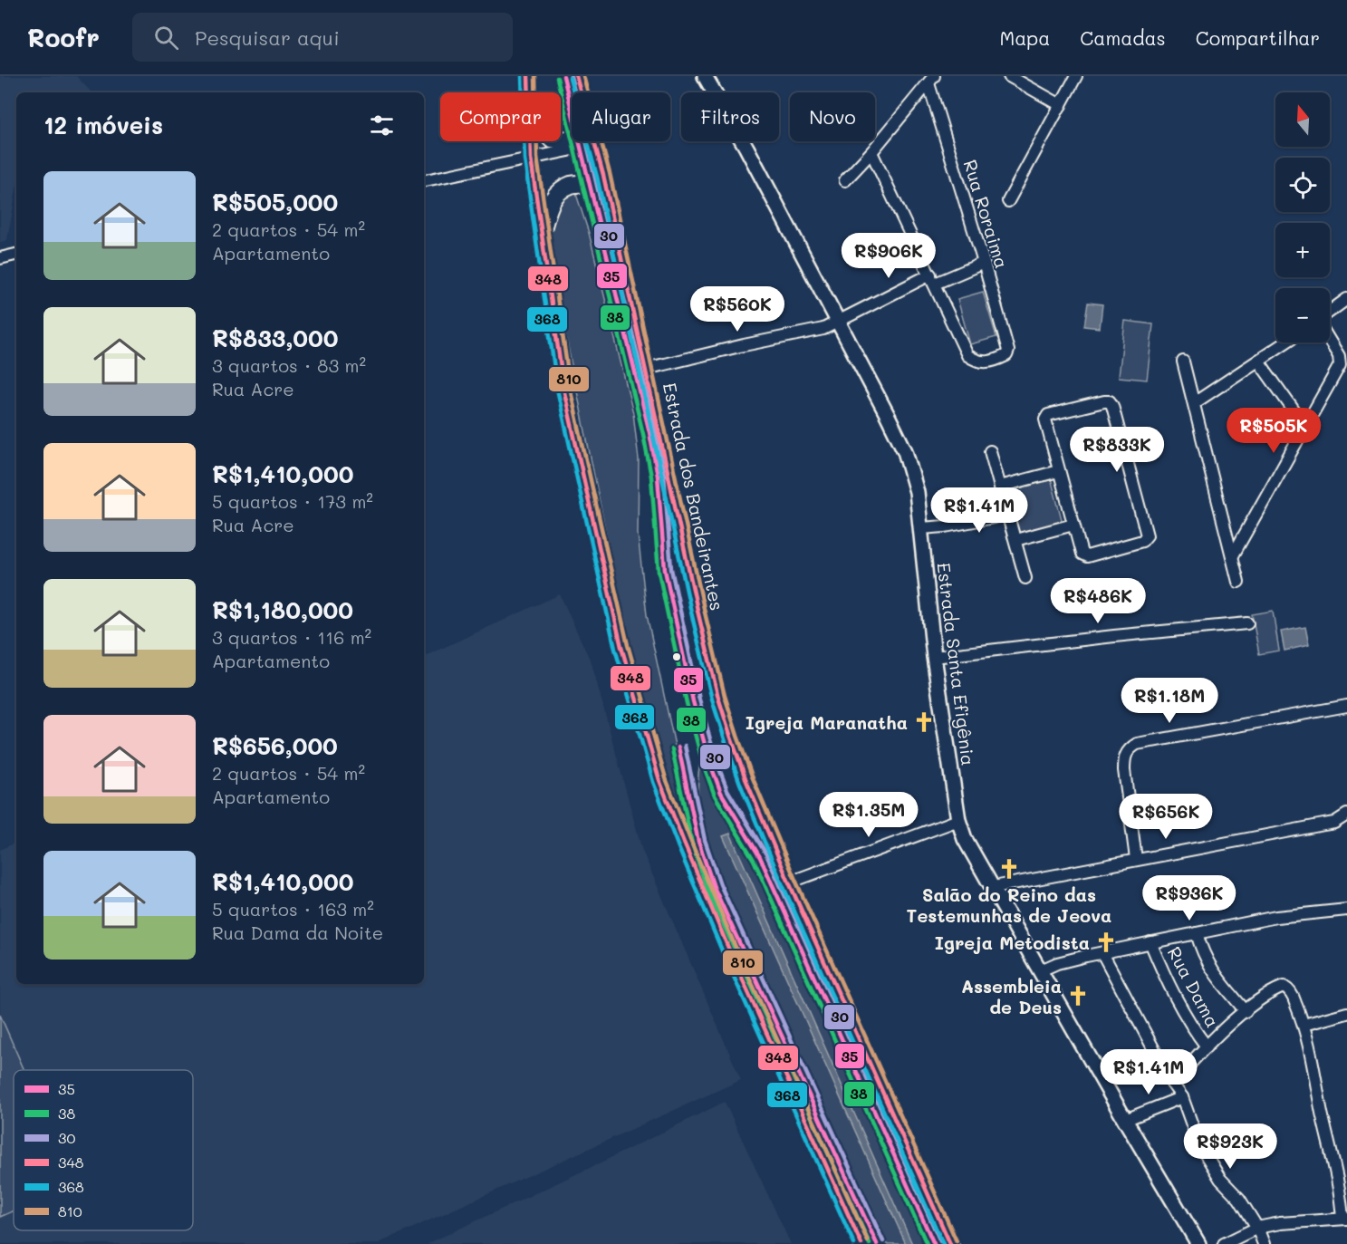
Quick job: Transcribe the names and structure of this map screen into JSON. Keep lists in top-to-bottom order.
{
  "streets": {
    "main road": ["Estrada dos Bandeirantes"],
    "street": ["Rua Roraima", "Estrada Santa Efigênia", "Rua Dama"]
  },
  "places": {
    "church": [
      "Igreja Maranatha",
      "Salão do Reino das Testemunhas de Jeova",
      "Igreja Metodista",
      "Assembleia de Deus"
    ]
  },
  "lines": [
    "transit line 35",
    "transit line 30",
    "transit line 348",
    "transit line 368",
    "transit line 810",
    "transit line 38"
  ],
  "legend": [
    "35",
    "38",
    "30",
    "348",
    "368",
    "810"
  ],
  "north": "top",
  "page": {
    "header": "Roofr",
    "search": "Pesquisar aqui",
    "nav": ["Mapa", "Camadas", "Compartilhar"],
    "map_buttons": ["+", "−"],
    "chip": [
      "Comprar",
      "Alugar",
      "Filtros",
      "Novo"
    ],
    "heading": "12 imóveis",
    "list": [
      {
        "name": "R$505,000",
        "note": "2 quartos · 54 m² · Apartamento"
      },
      {
        "name": "R$833,000",
        "note": "3 quartos · 83 m² · Rua Acre"
      },
      {
        "name": "R$1,410,000",
        "note": "5 quartos · 173 m² · Rua Acre"
      },
      {
        "name": "R$1,180,000",
        "note": "3 quartos · 116 m² · Apartamento"
      },
      {
        "name": "R$656,000",
        "note": "2 quartos · 54 m² · Apartamento"
      },
      {
        "name": "R$1,410,000",
        "note": "5 quartos · 163 m² · Rua Dama da Noite"
      }
    ],
    "price": [
      "R$906K",
      "R$560K",
      "R$505K",
      "R$833K",
      "R$1.41M",
      "R$486K",
      "R$1.18M",
      "R$1.35M",
      "R$656K",
      "R$936K",
      "R$1.41M",
      "R$923K"
    ]
  }
}
